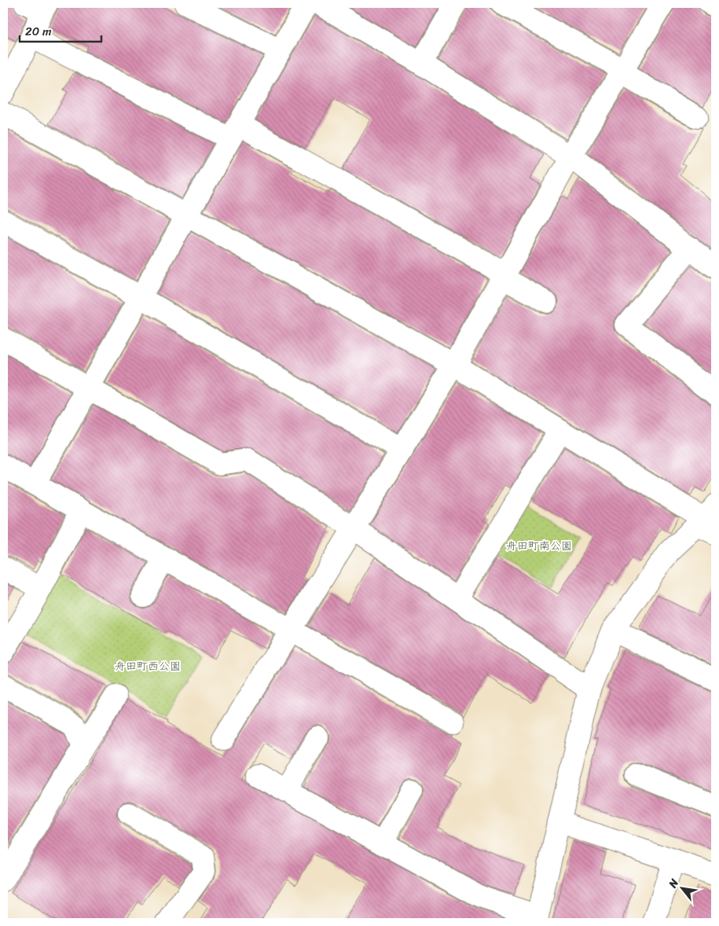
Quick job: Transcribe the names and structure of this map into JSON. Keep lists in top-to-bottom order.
{
  "parks": ["舟田町南公園", "舟田町西公園"],
  "scale_bar": "20 m",
  "north": "top left"
}
